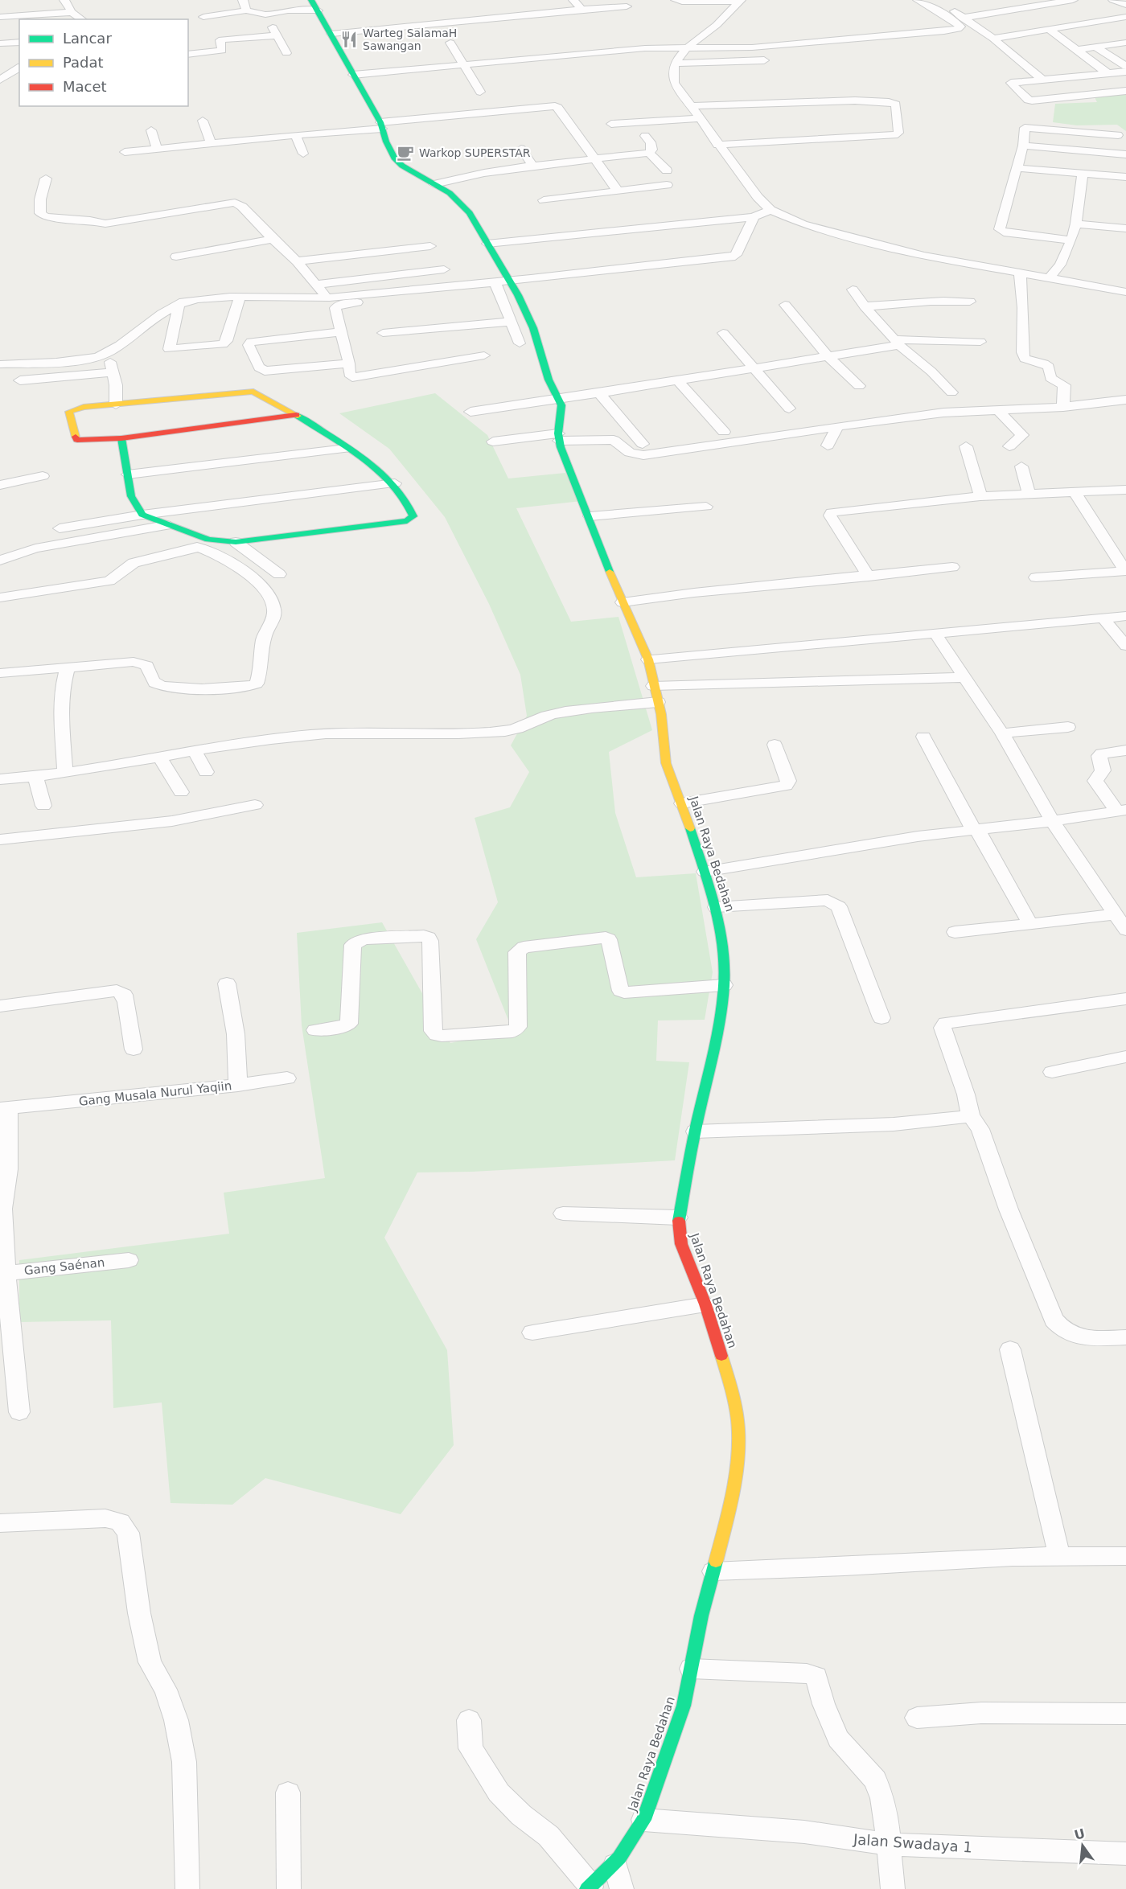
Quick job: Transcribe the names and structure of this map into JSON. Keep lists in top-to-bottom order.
{
  "streets": {
    "street": [
      "Jalan Raya Bedahan",
      "Gang Musala Nurul Yaqiin",
      "Gang Saénan",
      "Jalan Swadaya 1"
    ]
  },
  "crossings": [
    ["Jalan Raya Bedahan", "Jalan Swadaya 1"]
  ],
  "places": {
    "restaurant": ["Warteg SalamaH Sawangan"],
    "cafe": ["Warkop SUPERSTAR"]
  },
  "legend": ["Lancar", "Padat", "Macet"],
  "north": "top"
}
